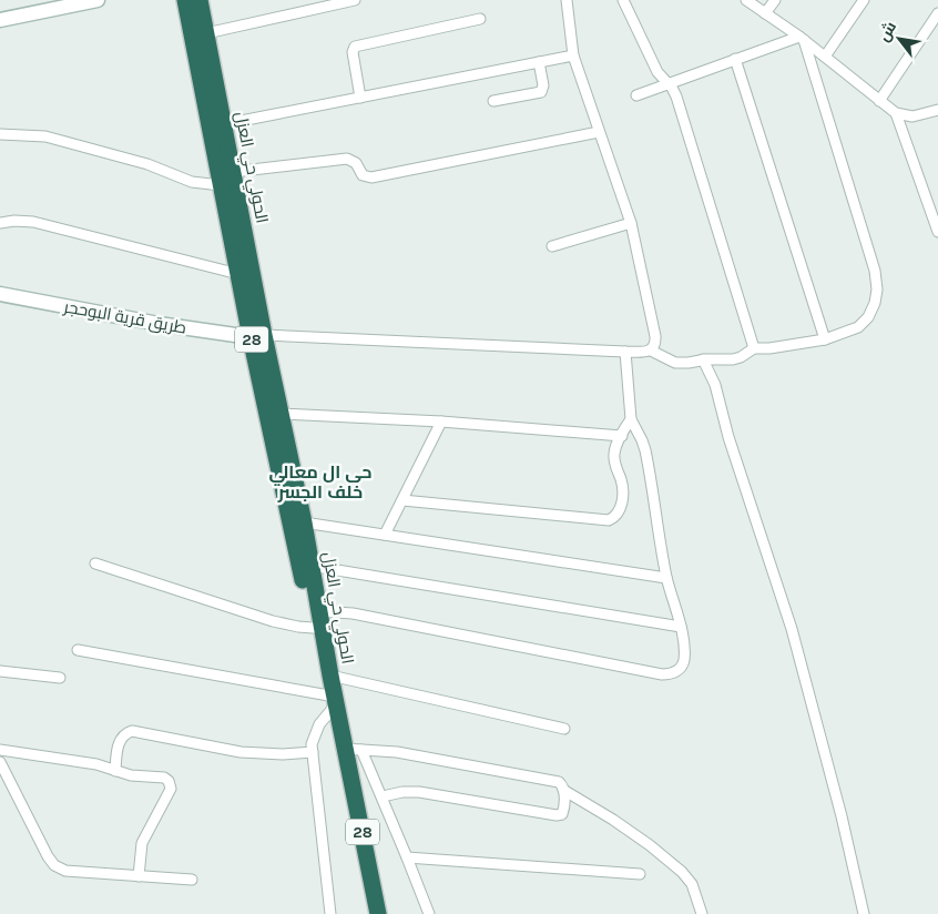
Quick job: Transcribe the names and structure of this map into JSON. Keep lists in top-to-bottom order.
{
  "streets": {
    "highway": ["الحولي حي العزل", "28"],
    "street": ["طريق قرية البوحجر"]
  },
  "crossings": [
    ["الحولي حي العزل", "طريق قرية البوحجر"],
    ["الحولي حي العزل", "28"]
  ],
  "districts": ["حي ال معالي خلف الجسر"],
  "north": "top left"
}
